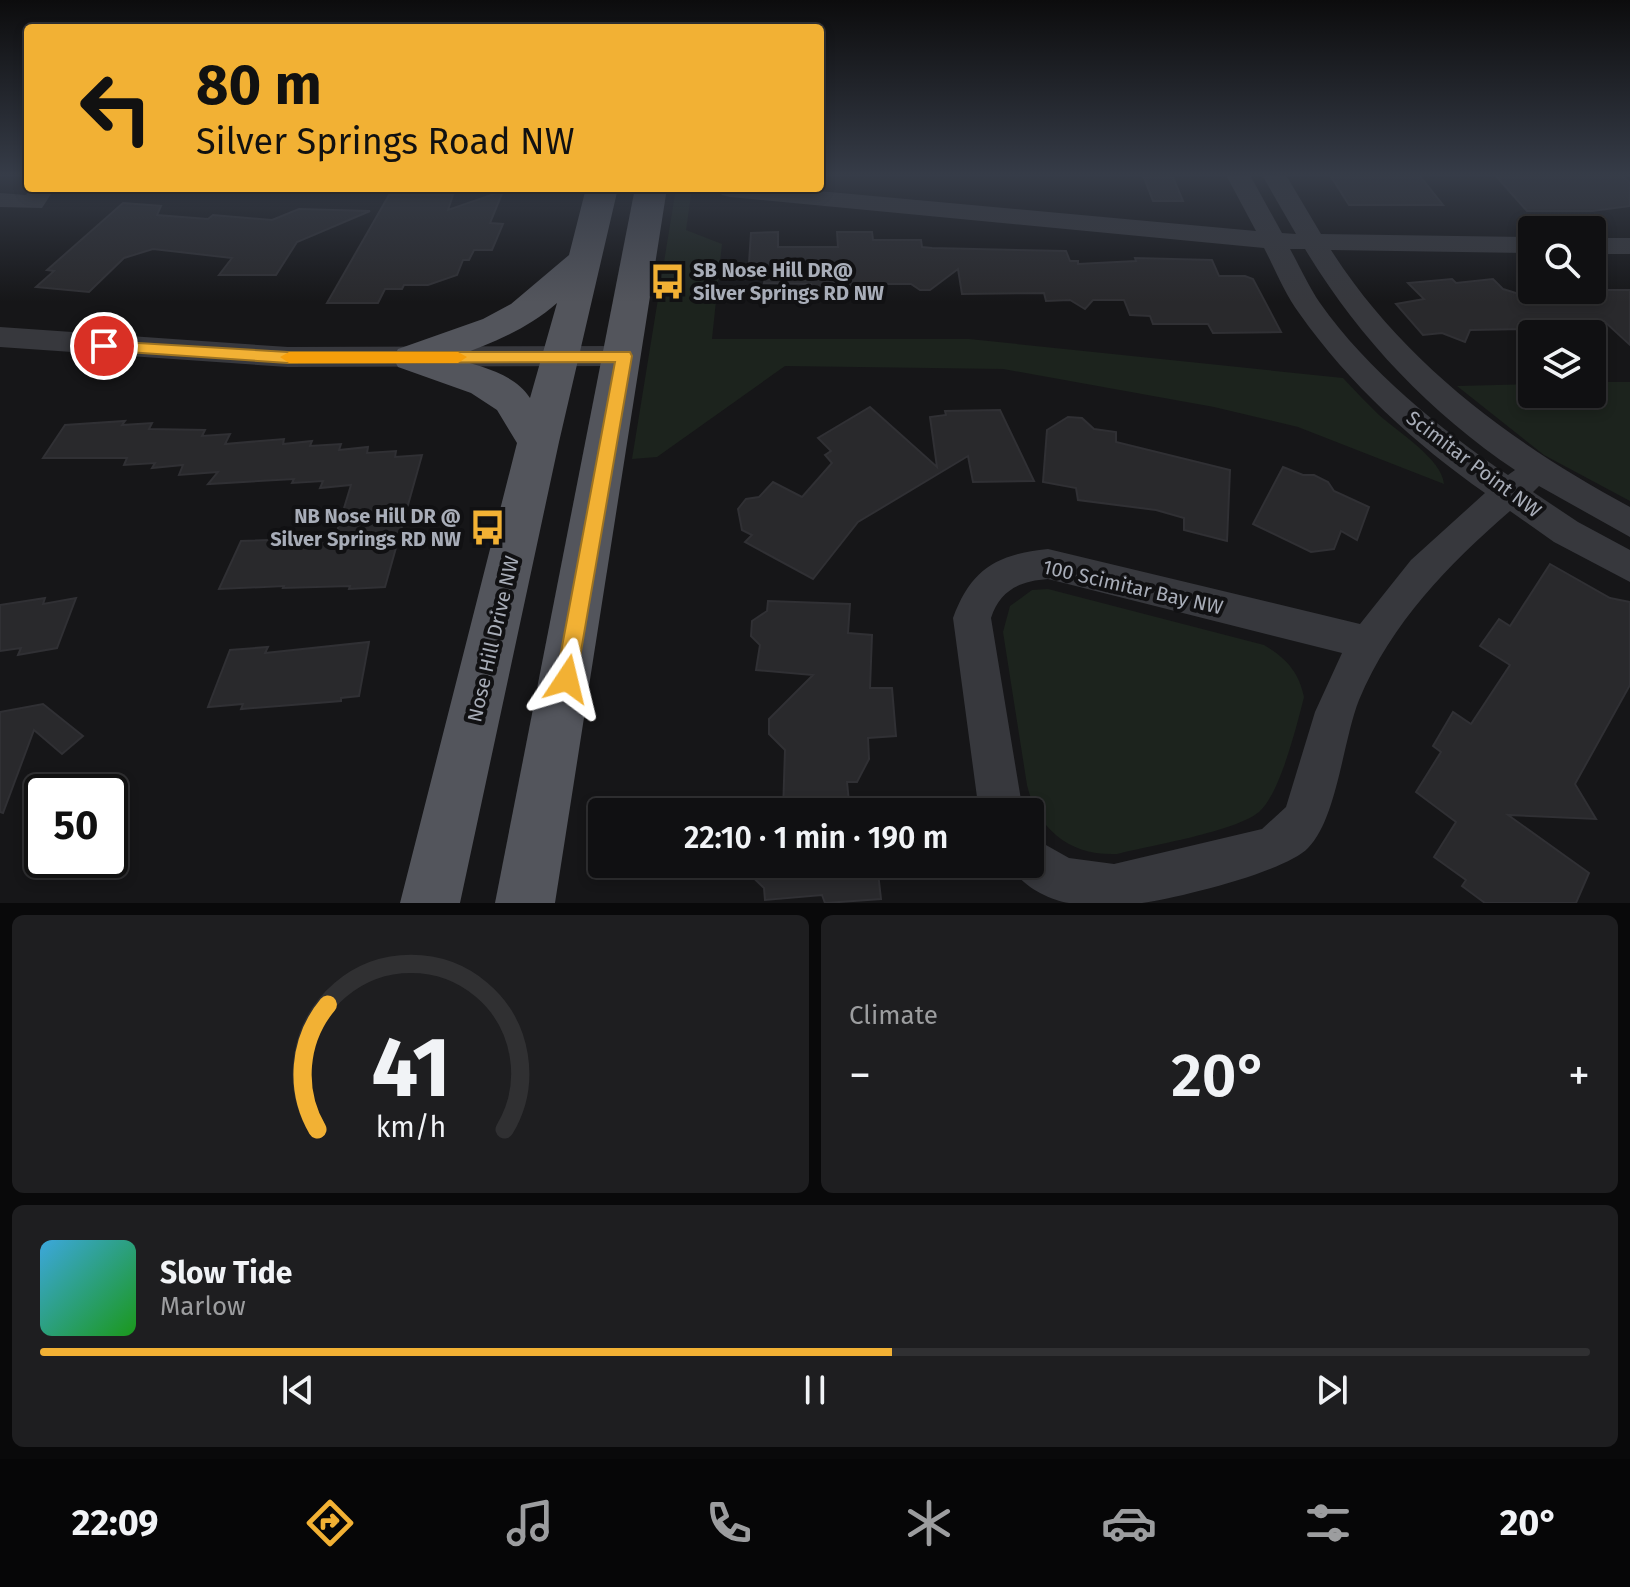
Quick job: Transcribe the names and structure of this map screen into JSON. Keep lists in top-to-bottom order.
{
  "streets": {
    "main road": ["Nose Hill Drive NW"],
    "street": ["Scimitar Point NW", "100 Scimitar Bay NW"]
  },
  "places": {
    "bus stop": ["SB Nose Hill DR@ Silver Springs RD NW", "NB Nose Hill DR @ Silver Springs RD NW"]
  },
  "page": {
    "turn": ["80 m", "Silver Springs Road NW"],
    "limit": "50",
    "trip": "22:10 · 1 min · 190 m",
    "tile": "Climate",
    "heat": ["−", "20°", "+"],
    "song": ["Slow Tide", "Marlow"],
    "tabs": ["22:09", "20°"],
    "gauge": ["41", "km/h"]
  }
}
